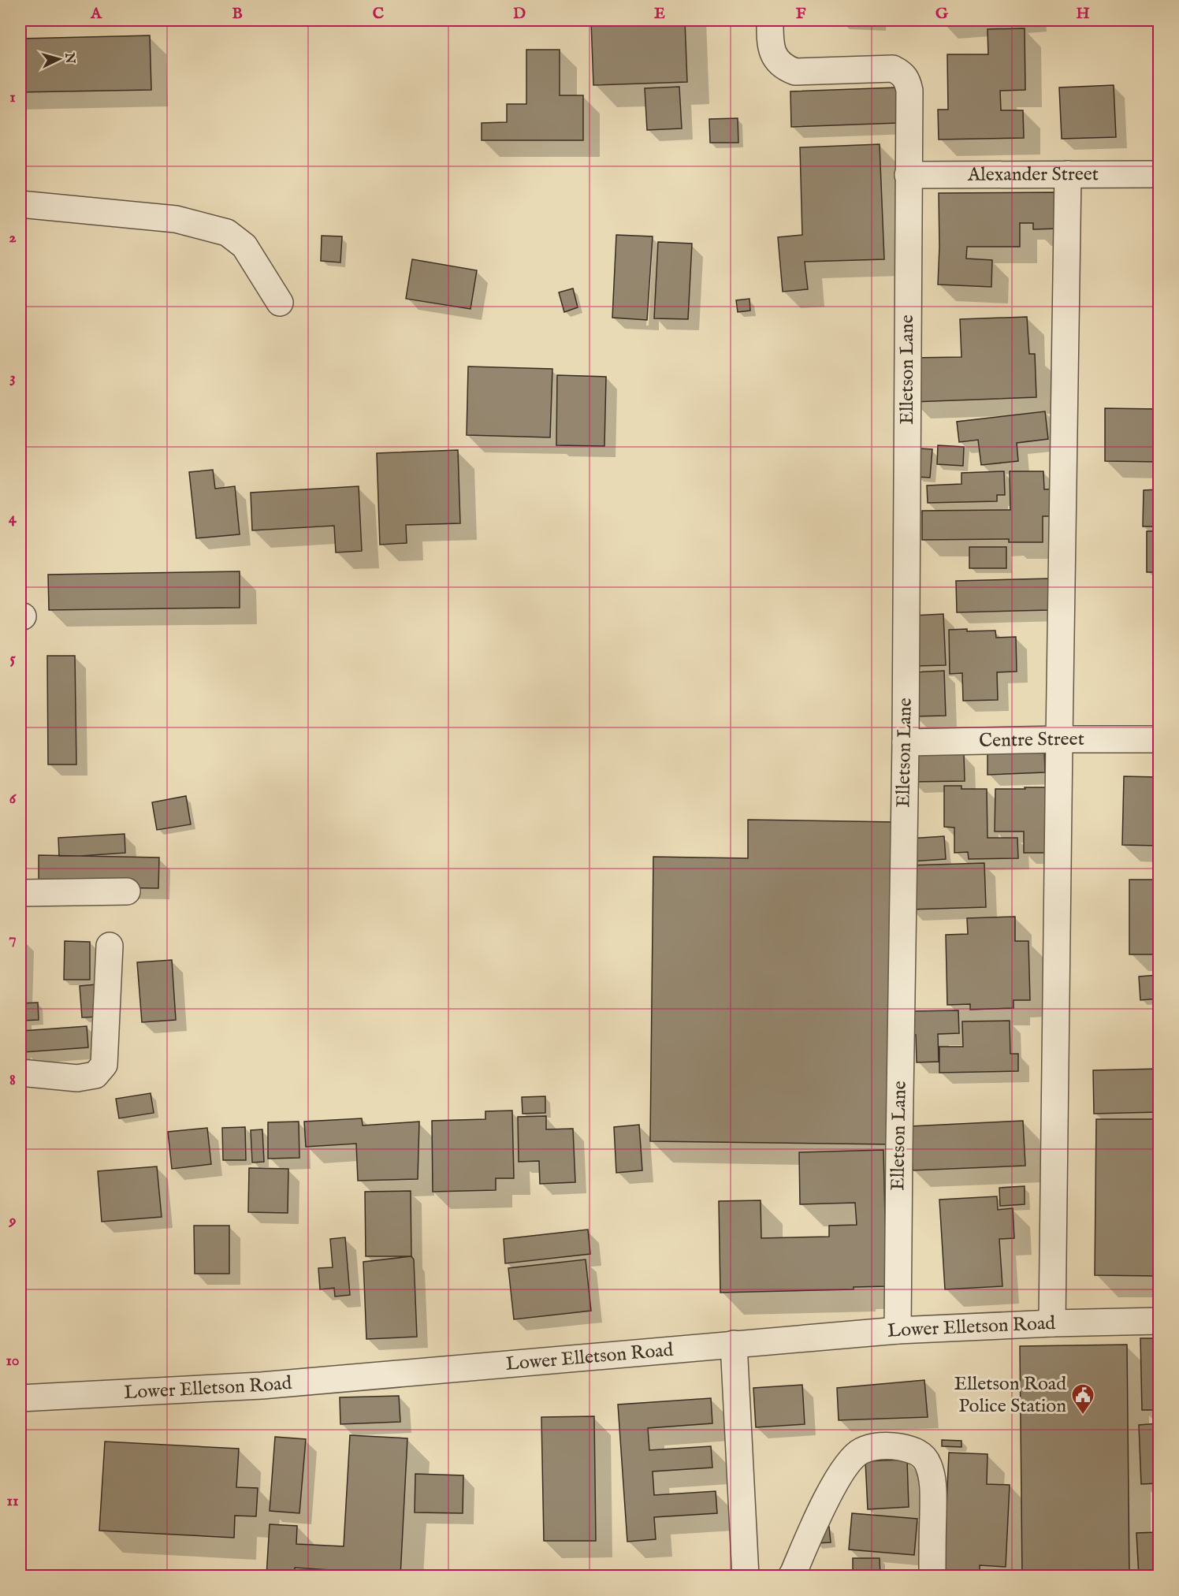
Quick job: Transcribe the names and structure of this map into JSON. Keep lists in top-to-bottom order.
{
  "streets": {
    "street": [
      "Alexander Street",
      "Elletson Lane",
      "Centre Street",
      "Lower Elletson Road"
    ]
  },
  "crossings": [
    ["Alexander Street", "Elletson Lane"],
    ["Elletson Lane", "Centre Street"],
    ["Elletson Lane", "Lower Elletson Road"]
  ],
  "places": {
    "public building": ["Elletson Road Police Station"]
  },
  "north": "right",
  "grid": {
    "columns": [
      "A",
      "B",
      "C",
      "D",
      "E",
      "F",
      "G",
      "H"
    ],
    "rows": [
      "1",
      "2",
      "3",
      "4",
      "5",
      "6",
      "7",
      "8",
      "9",
      "10",
      "11"
    ]
  }
}
